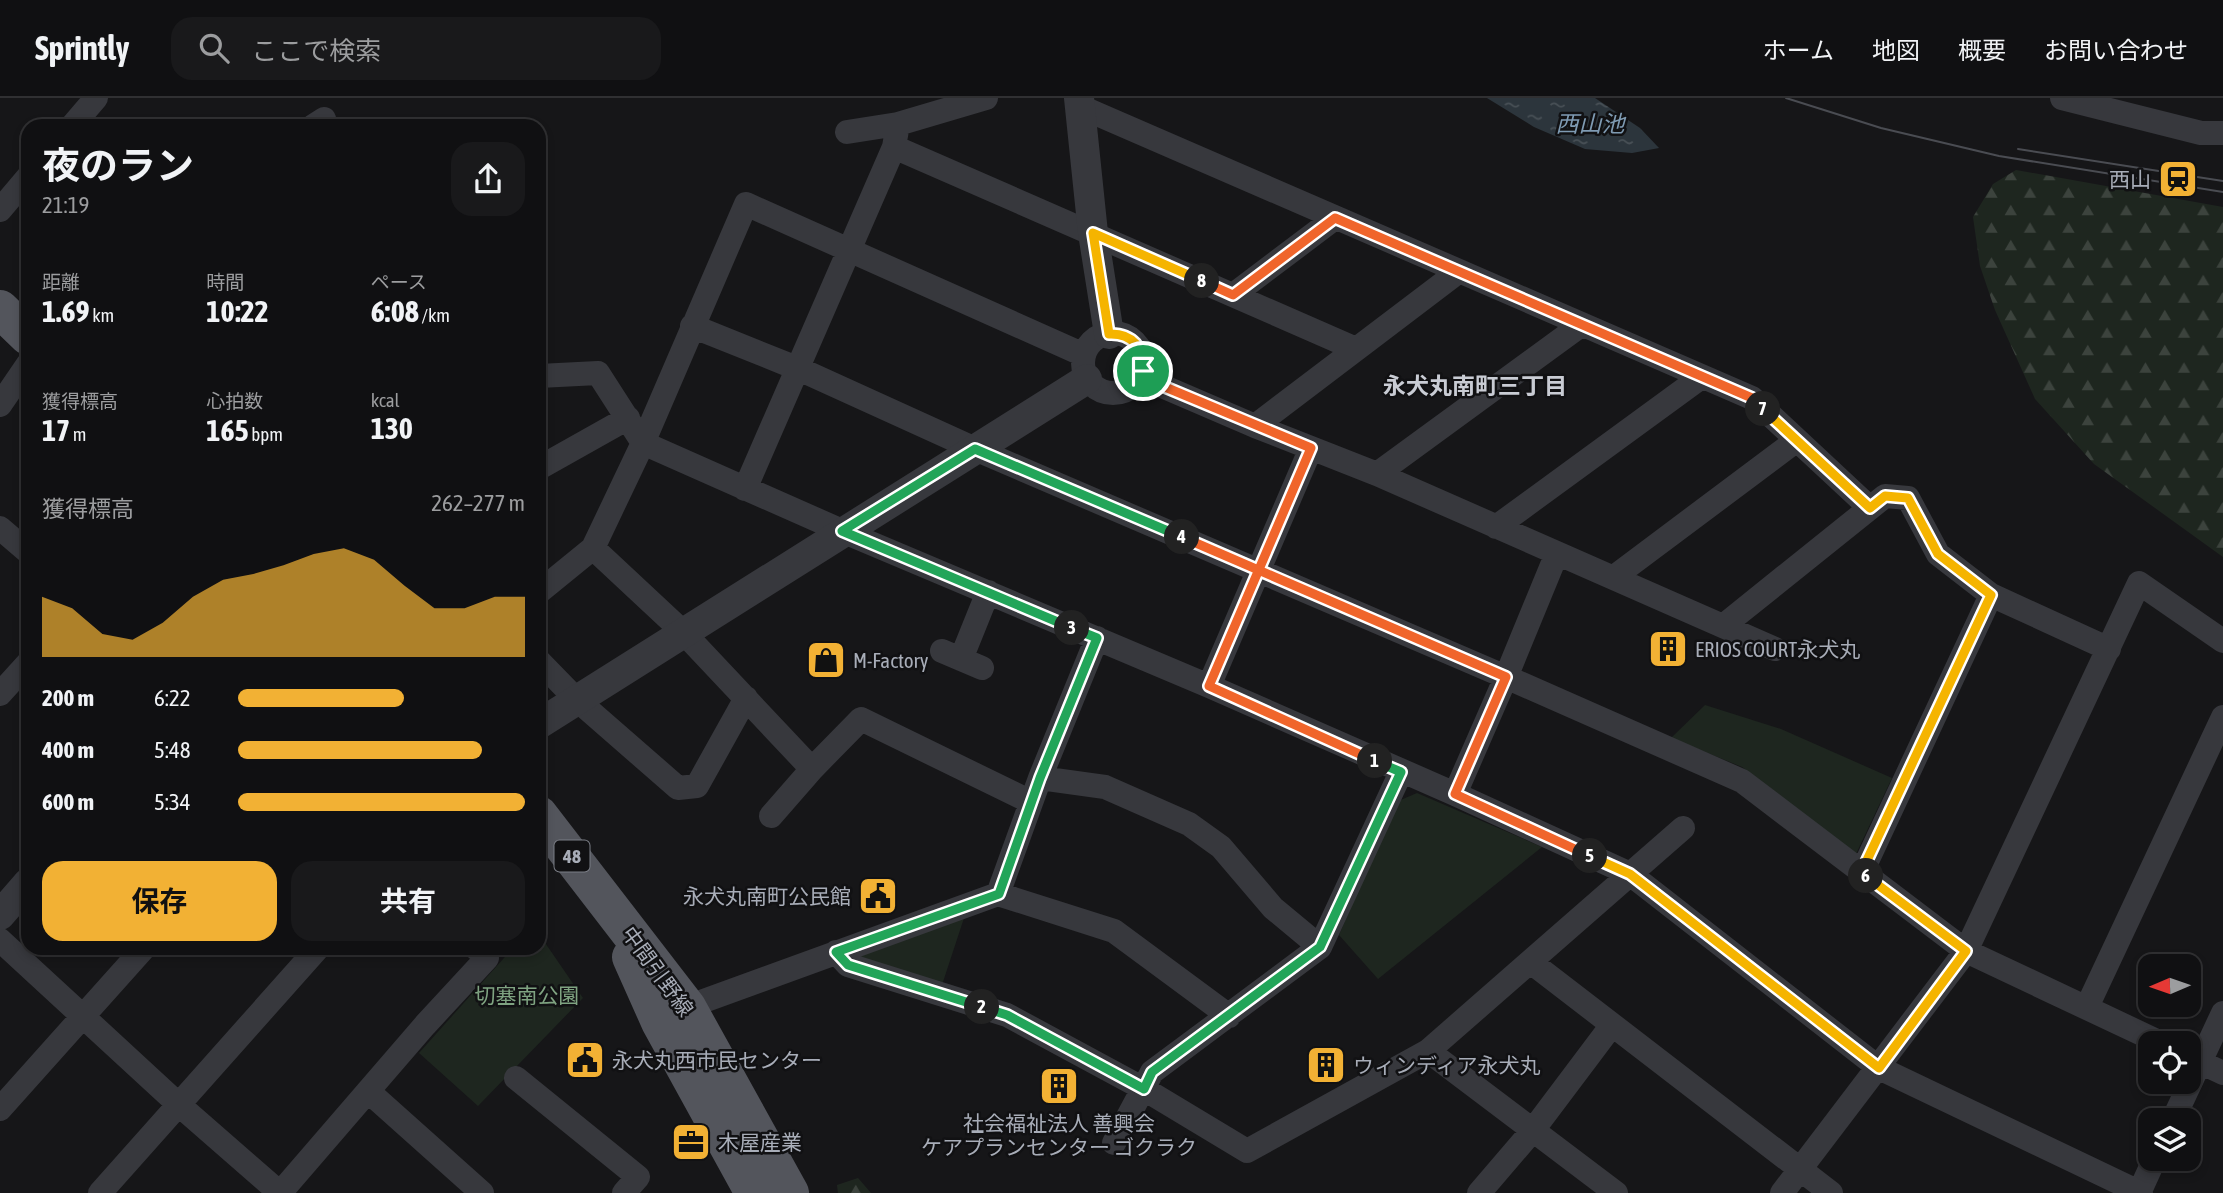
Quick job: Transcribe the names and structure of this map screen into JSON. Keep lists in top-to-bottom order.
{
  "streets": {
    "main road": ["48", "中間引野線"]
  },
  "districts": ["永犬丸南町三丁目"],
  "water": ["西山池"],
  "parks": ["切塞南公園"],
  "places": {
    "station": ["西山"],
    "building": ["ERIOS COURT永犬丸", "ウィンディア永犬丸", "社会福祉法人 善興会 ケアプランセンター ゴクラク"],
    "shop": ["M-Factory"],
    "public building": ["永犬丸南町公民館", "永犬丸西市民センター"],
    "office": ["木屋産業"]
  },
  "north": "left",
  "page": {
    "header": "Sprintly",
    "search": "ここで検索",
    "nav": [
      "ホーム",
      "地図",
      "概要",
      "お問い合わせ"
    ],
    "heading": ["夜のラン", "21:19"],
    "stats": [
      ["距離", "1.69 km"],
      ["時間", "10:22"],
      ["ペース", "6:08 /km"],
      ["獲得標高", "17 m"],
      ["心拍数", "165 bpm"],
      ["kcal", "130"]
    ],
    "pins": [
      "8",
      "7",
      "4",
      "3",
      "1",
      "5",
      "6",
      "2"
    ],
    "chart": ["獲得標高", "262–277 m"],
    "list": [
      {
        "name": "200 m",
        "note": "6:22"
      },
      {
        "name": "400 m",
        "note": "5:48"
      },
      {
        "name": "600 m",
        "note": "5:34"
      }
    ],
    "buttons": ["保存", "共有"]
  }
}
